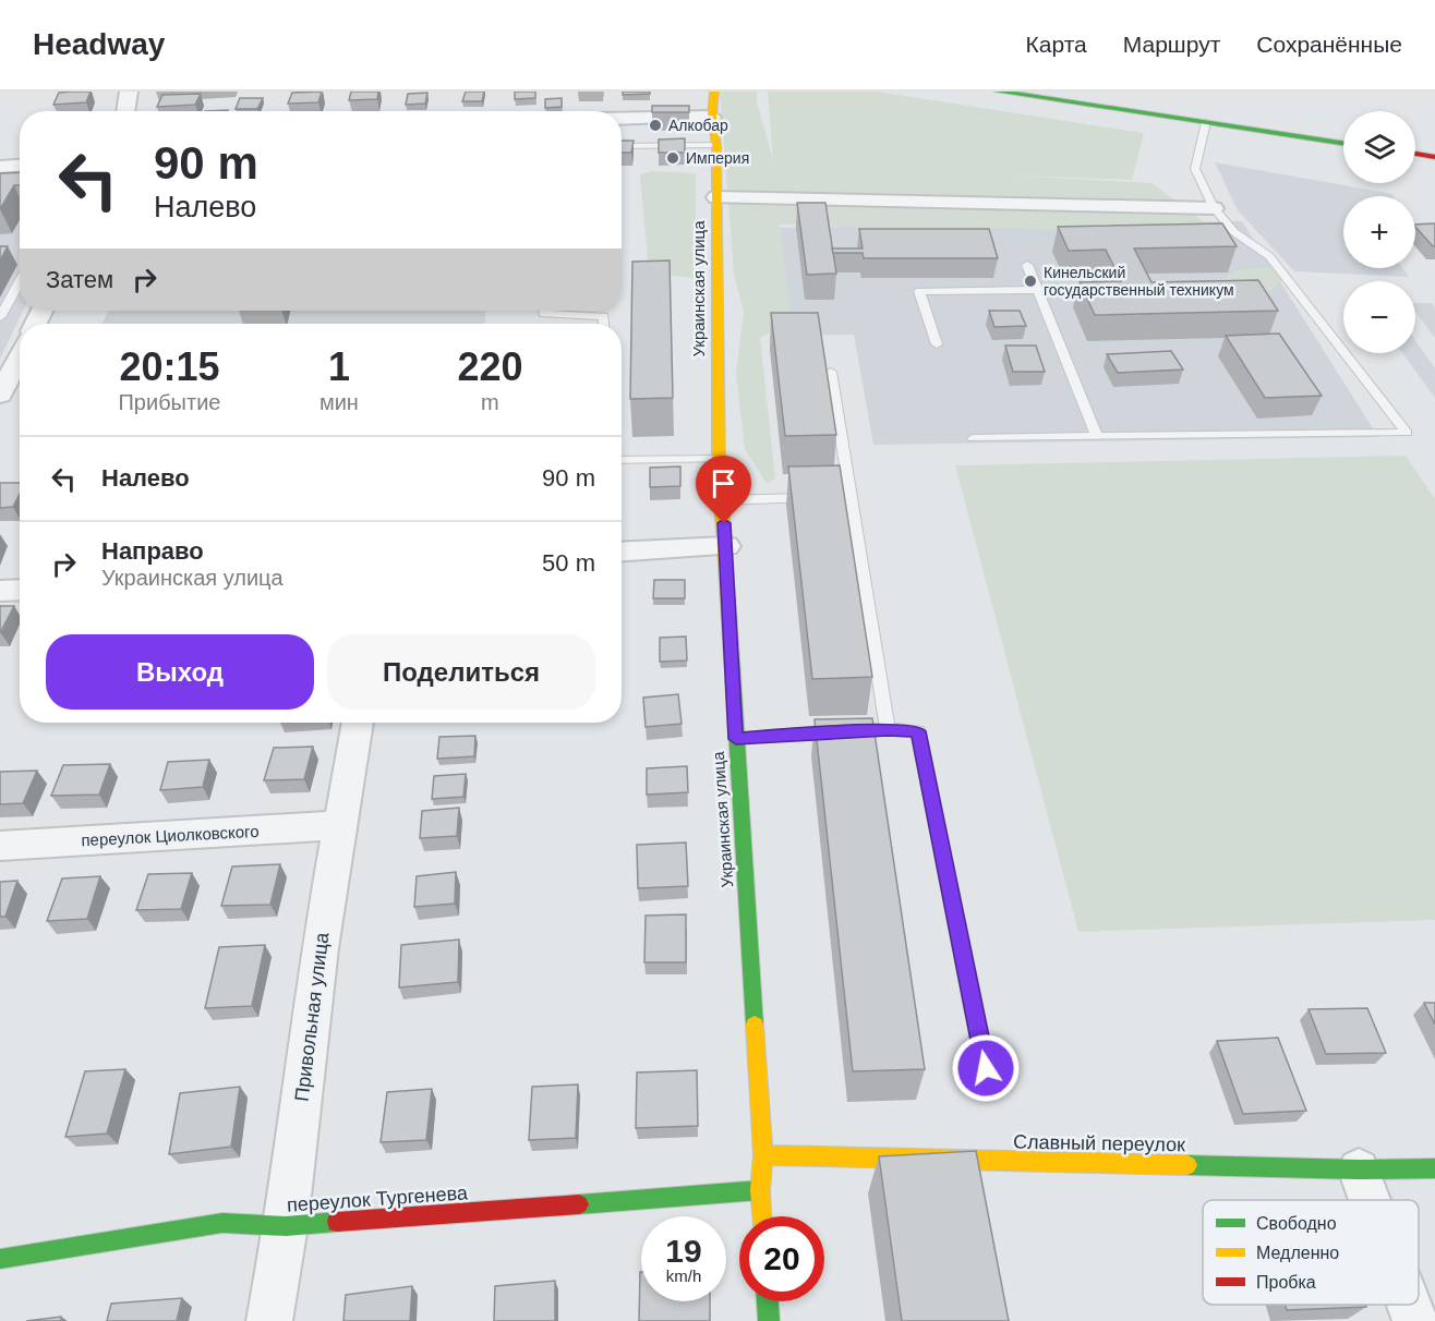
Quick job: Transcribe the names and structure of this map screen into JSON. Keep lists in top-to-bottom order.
{
  "streets": {
    "main road": ["Украинская улица", "Славный переулок", "переулок Тургенева"],
    "street": ["переулок Циолковского", "Привольная улица"]
  },
  "crossings": [
    ["Украинская улица", "Славный переулок"],
    ["Украинская улица", "переулок Тургенева"],
    ["переулок Циолковского", "Привольная улица"],
    ["Привольная улица", "переулок Тургенева"]
  ],
  "places": ["Алкобар", "Империя", "Кинельский государственный техникум"],
  "legend": ["Свободно", "Медленно", "Пробка"],
  "page": {
    "header": "Headway",
    "nav": ["Карта", "Маршрут", "Сохранённые"],
    "map_buttons": ["+", "−"],
    "turn": ["90 m", "Налево"],
    "then": "Затем",
    "eta": [
      "20:15",
      "Прибытие",
      "1",
      "мин",
      "220",
      "m"
    ],
    "list": [
      {
        "name": "Налево",
        "value": "90 m"
      },
      {
        "name": "Направо",
        "note": "Украинская улица",
        "value": "50 m"
      }
    ],
    "buttons": ["Выход", "Поделиться"],
    "speed": "19 km/h",
    "limit": "20"
  }
}
